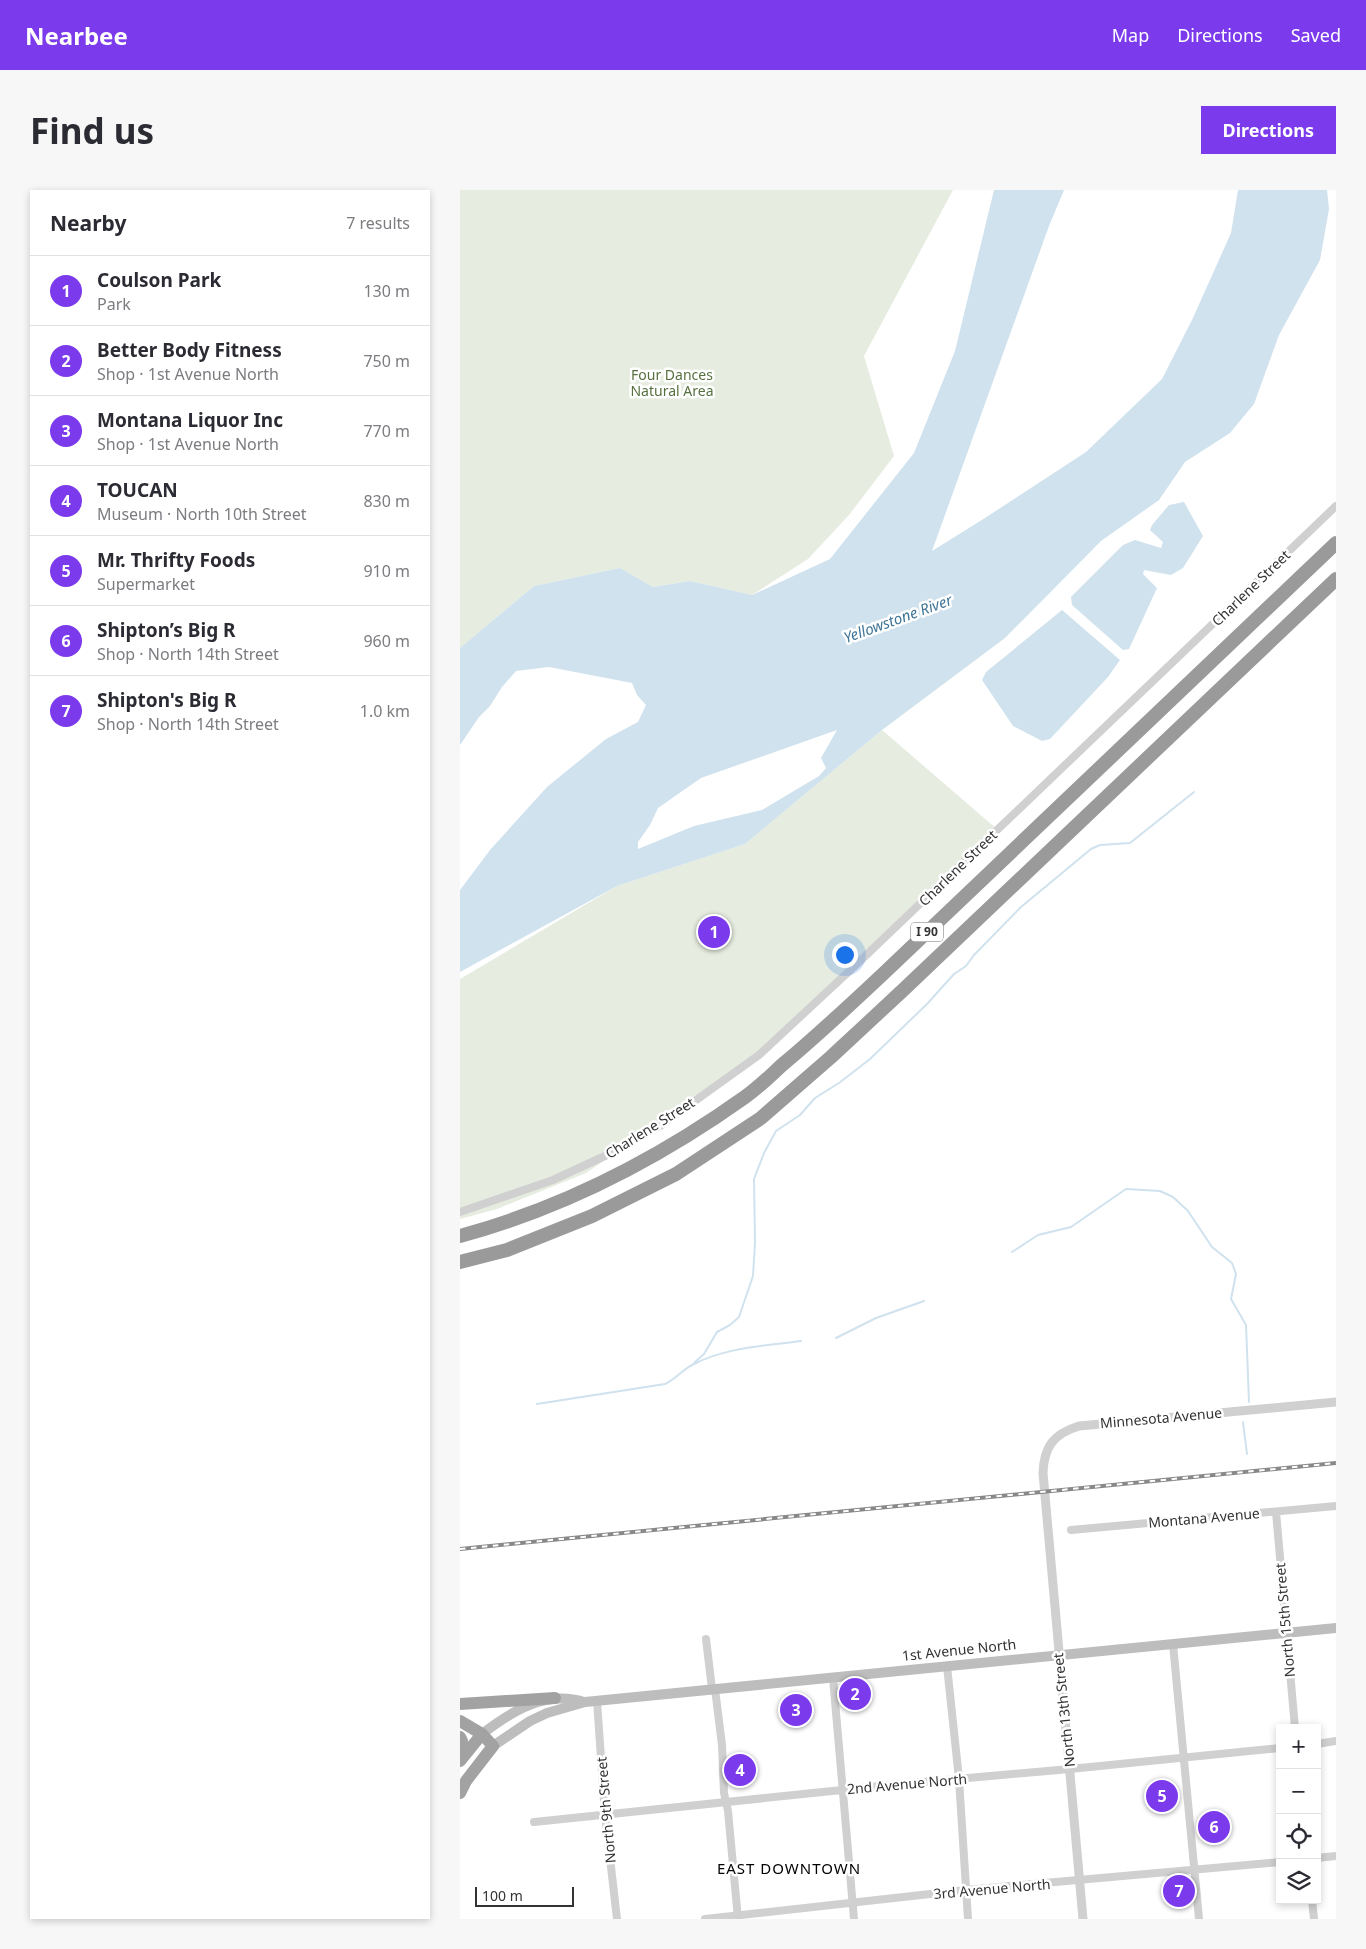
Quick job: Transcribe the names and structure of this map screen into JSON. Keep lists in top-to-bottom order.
{
  "streets": {
    "highway": ["I 90", "1st Avenue North"],
    "street": [
      "Charlene Street",
      "Minnesota Avenue",
      "Montana Avenue",
      "North 15th Street",
      "North 13th Street",
      "2nd Avenue North",
      "North 9th Street",
      "3rd Avenue North"
    ]
  },
  "crossings": [
    ["Minnesota Avenue", "North 13th Street"],
    ["Montana Avenue", "North 15th Street"],
    ["North 15th Street", "1st Avenue North"],
    ["1st Avenue North", "North 13th Street"],
    ["1st Avenue North", "North 9th Street"],
    ["North 13th Street", "2nd Avenue North"],
    ["North 13th Street", "3rd Avenue North"],
    ["2nd Avenue North", "North 9th Street"]
  ],
  "districts": ["EAST DOWNTOWN"],
  "water": ["Yellowstone River"],
  "parks": ["Four Dances Natural Area"],
  "scale_bar": "100 m",
  "page": {
    "header": "Nearbee",
    "nav": ["Map", "Directions", "Saved"],
    "buttons": "Directions",
    "title": "Find us",
    "heading": ["Nearby", "7 results"],
    "list": [
      {
        "mark": "1",
        "name": "Coulson Park",
        "note": "Park",
        "value": "130 m"
      },
      {
        "mark": "2",
        "name": "Better Body Fitness",
        "note": "Shop · 1st Avenue North",
        "value": "750 m"
      },
      {
        "mark": "3",
        "name": "Montana Liquor Inc",
        "note": "Shop · 1st Avenue North",
        "value": "770 m"
      },
      {
        "mark": "4",
        "name": "TOUCAN",
        "note": "Museum · North 10th Street",
        "value": "830 m"
      },
      {
        "mark": "5",
        "name": "Mr. Thrifty Foods",
        "note": "Supermarket",
        "value": "910 m"
      },
      {
        "mark": "6",
        "name": "Shipton’s Big R",
        "note": "Shop · North 14th Street",
        "value": "960 m"
      },
      {
        "mark": "7",
        "name": "Shipton's Big R",
        "note": "Shop · North 14th Street",
        "value": "1.0 km"
      }
    ],
    "pins": [
      "1",
      "2",
      "3",
      "4",
      "5",
      "6",
      "7"
    ],
    "map_buttons": ["+", "−"],
    "scale": "100 m"
  }
}
